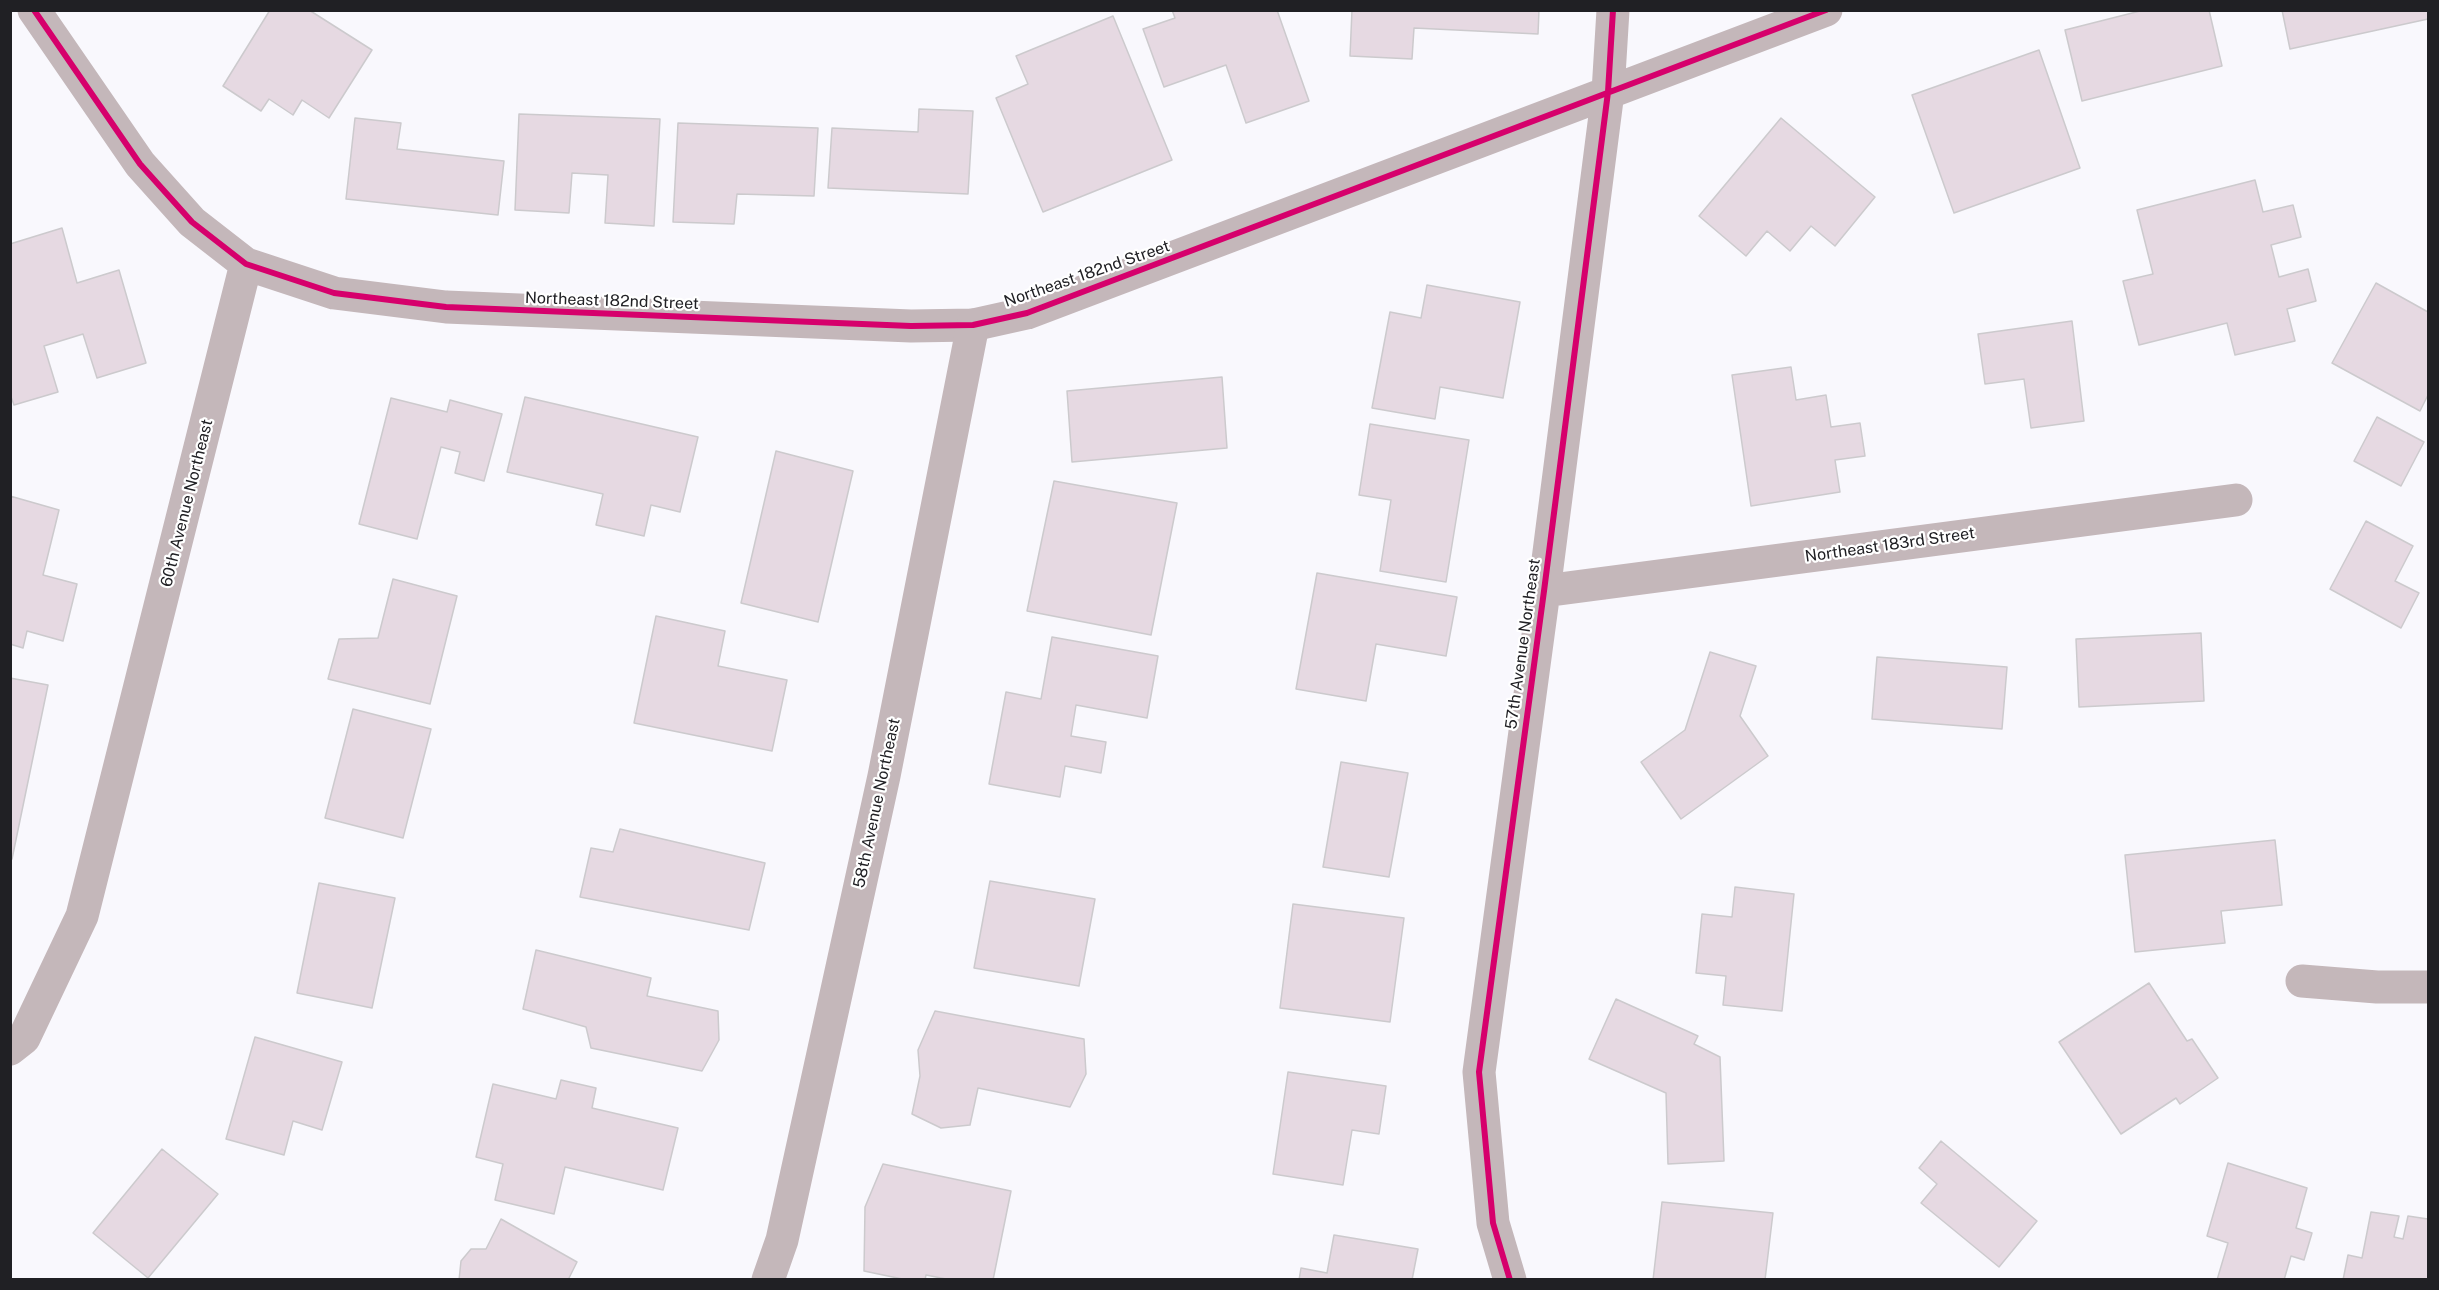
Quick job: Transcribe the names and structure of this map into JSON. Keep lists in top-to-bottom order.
{
  "streets": {
    "street": [
      "Northeast 182nd Street",
      "60th Avenue Northeast",
      "Northeast 183rd Street",
      "57th Avenue Northeast",
      "58th Avenue Northeast"
    ]
  },
  "crossings": [
    ["Northeast 182nd Street", "60th Avenue Northeast"],
    ["Northeast 182nd Street", "57th Avenue Northeast"],
    ["Northeast 182nd Street", "58th Avenue Northeast"],
    ["Northeast 183rd Street", "57th Avenue Northeast"]
  ]
}
